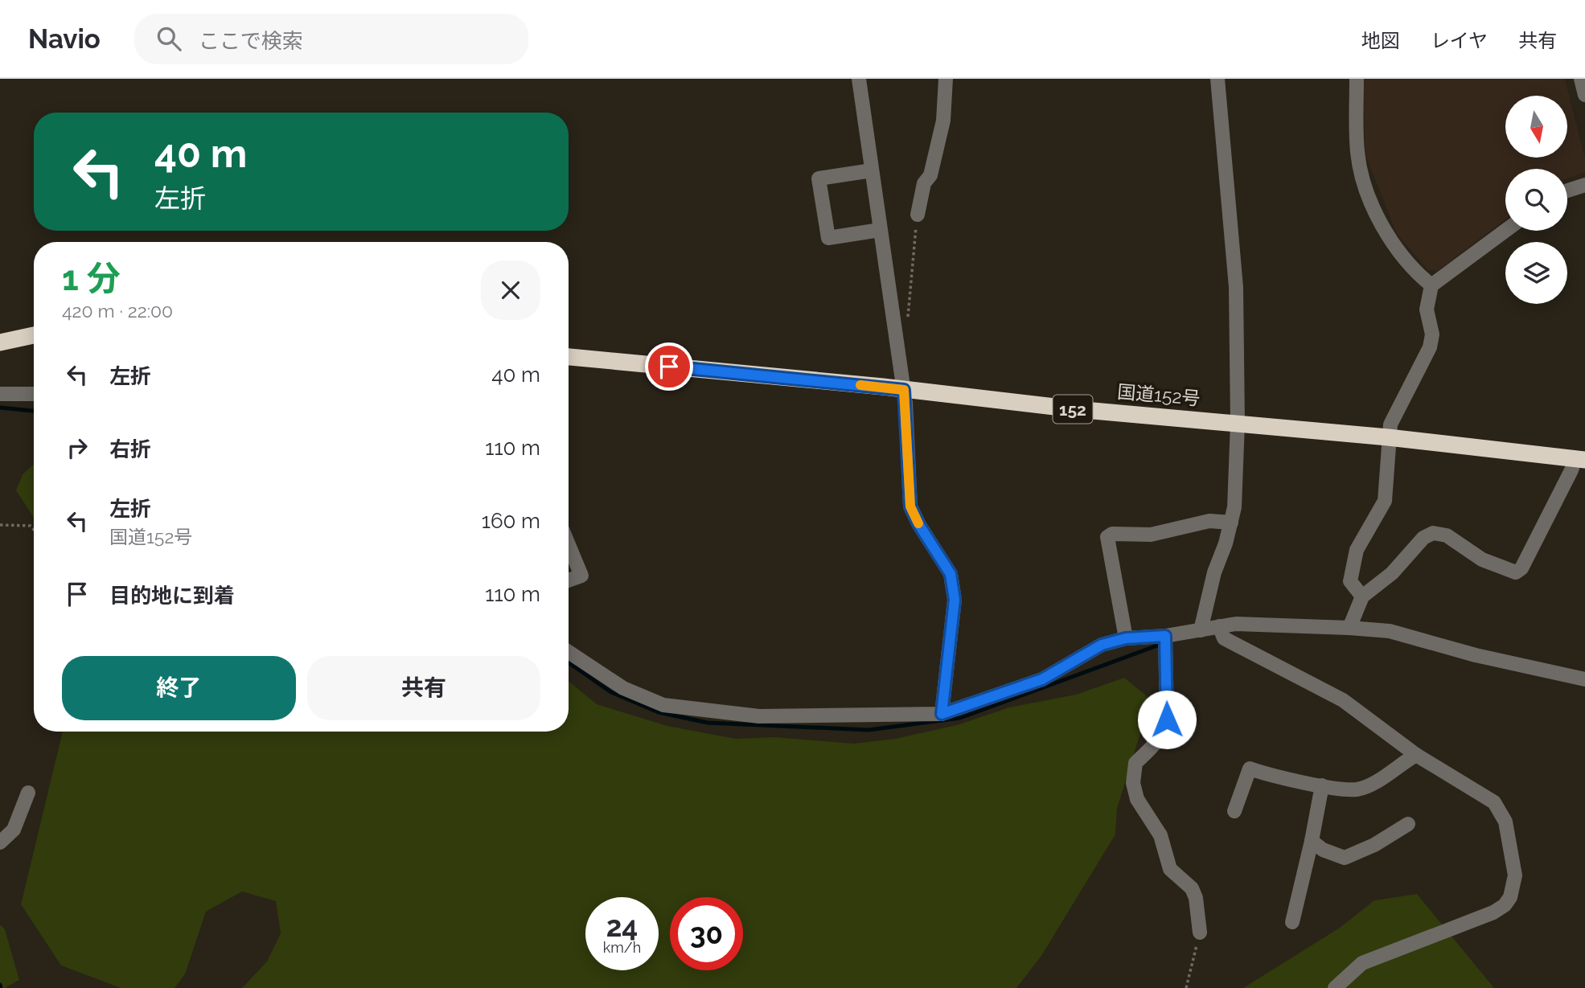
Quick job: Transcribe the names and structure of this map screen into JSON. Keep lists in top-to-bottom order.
{
  "streets": {
    "highway": ["国道152号", "152"]
  },
  "north": "bottom",
  "page": {
    "header": "Navio",
    "search": "ここで検索",
    "nav": ["地図", "レイヤ", "共有"],
    "turn": ["40 m", "左折"],
    "heading": ["1 分", "420 m · 22:00"],
    "list": [
      {
        "name": "左折",
        "value": "40 m"
      },
      {
        "name": "右折",
        "value": "110 m"
      },
      {
        "name": "左折",
        "note": "国道152号",
        "value": "160 m"
      },
      {
        "name": "目的地に到着",
        "value": "110 m"
      }
    ],
    "buttons": ["終了", "共有"],
    "speed": "24 km/h",
    "limit": "30"
  }
}
